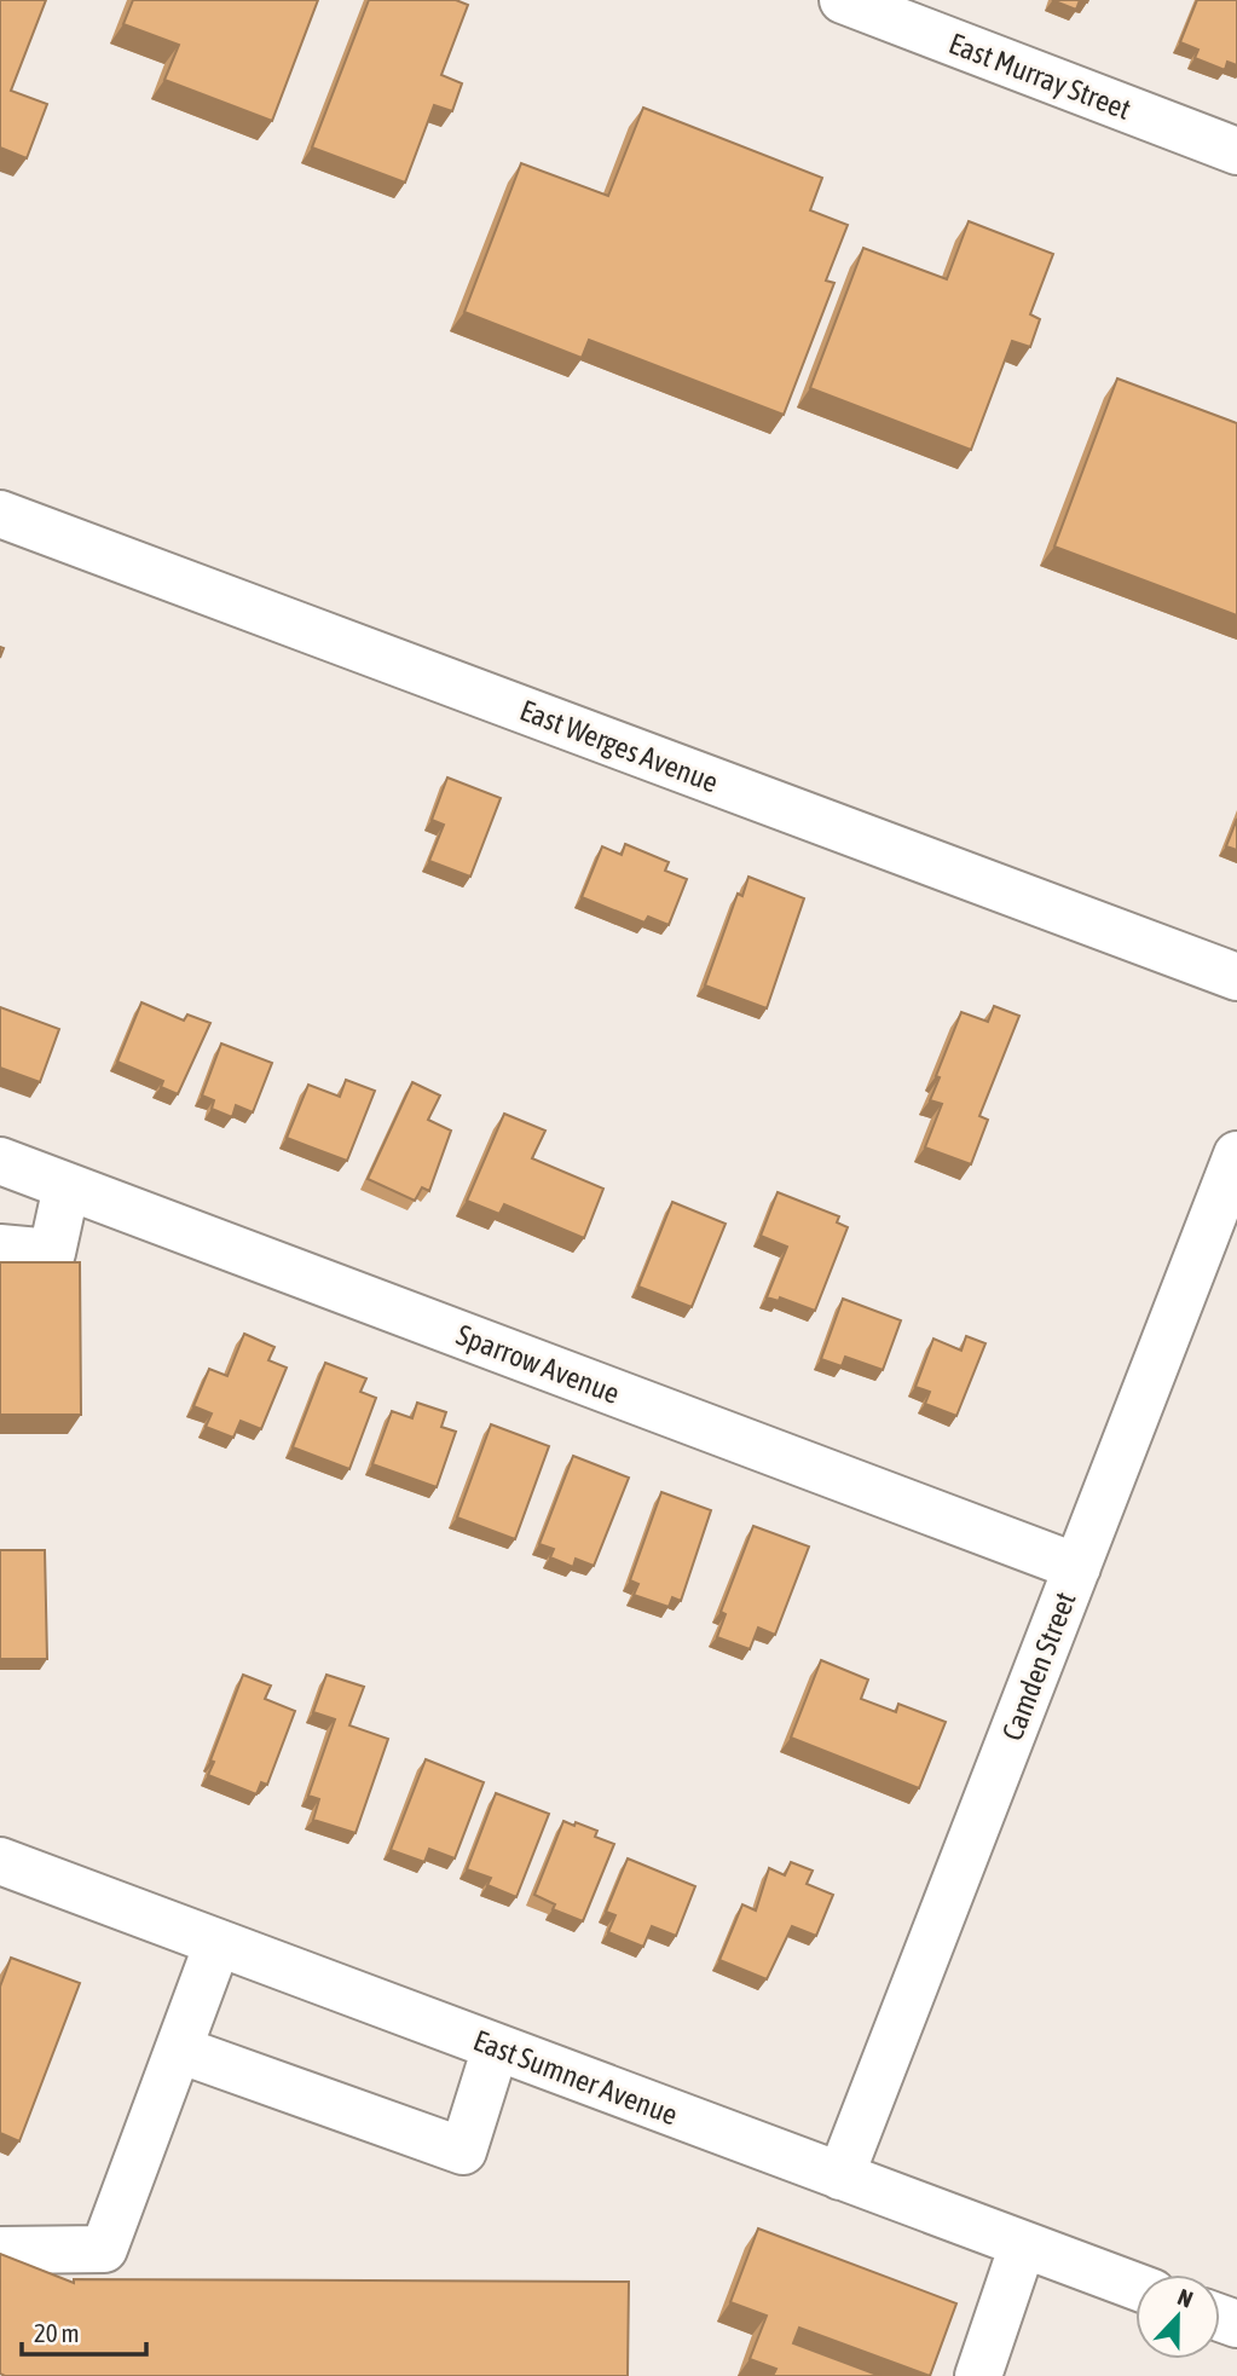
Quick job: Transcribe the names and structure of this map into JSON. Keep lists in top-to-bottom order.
{
  "streets": {
    "street": [
      "East Murray Street",
      "East Werges Avenue",
      "Sparrow Avenue",
      "Camden Street",
      "East Sumner Avenue"
    ]
  },
  "crossings": [
    ["Sparrow Avenue", "Camden Street"],
    ["Camden Street", "East Sumner Avenue"]
  ],
  "scale_bar": "20 m",
  "north": "top"
}
